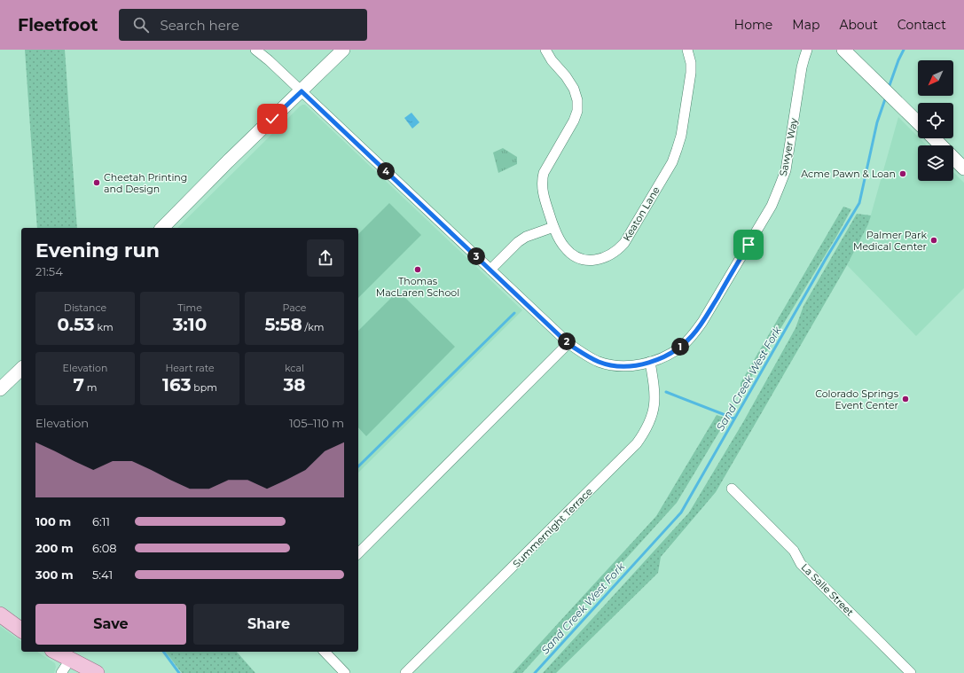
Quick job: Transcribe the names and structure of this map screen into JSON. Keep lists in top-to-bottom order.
{
  "streets": {
    "street": [
      "Sawyer Way",
      "Keaton Lane",
      "Summernight Terrace",
      "La Salle Street"
    ]
  },
  "crossings": [
    ["Sawyer Way", "Summernight Terrace"]
  ],
  "water": ["Sand Creek West Fork"],
  "places": [
    "Acme Pawn & Loan",
    "Cheetah Printing and Design",
    "Palmer Park Medical Center",
    "Thomas MacLaren School",
    "Colorado Springs Event Center"
  ],
  "north": "bottom left",
  "page": {
    "header": "Fleetfoot",
    "search": "Search here",
    "nav": [
      "Home",
      "Map",
      "About",
      "Contact"
    ],
    "pins": [
      "4",
      "3",
      "2",
      "1"
    ],
    "heading": ["Evening run", "21:54"],
    "stats": [
      ["Distance", "0.53 km"],
      ["Time", "3:10"],
      ["Pace", "5:58 /km"],
      ["Elevation", "7 m"],
      ["Heart rate", "163 bpm"],
      ["kcal", "38"]
    ],
    "chart": ["Elevation", "105–110 m"],
    "list": [
      {
        "name": "100 m",
        "note": "6:11"
      },
      {
        "name": "200 m",
        "note": "6:08"
      },
      {
        "name": "300 m",
        "note": "5:41"
      }
    ],
    "buttons": ["Save", "Share"]
  }
}
